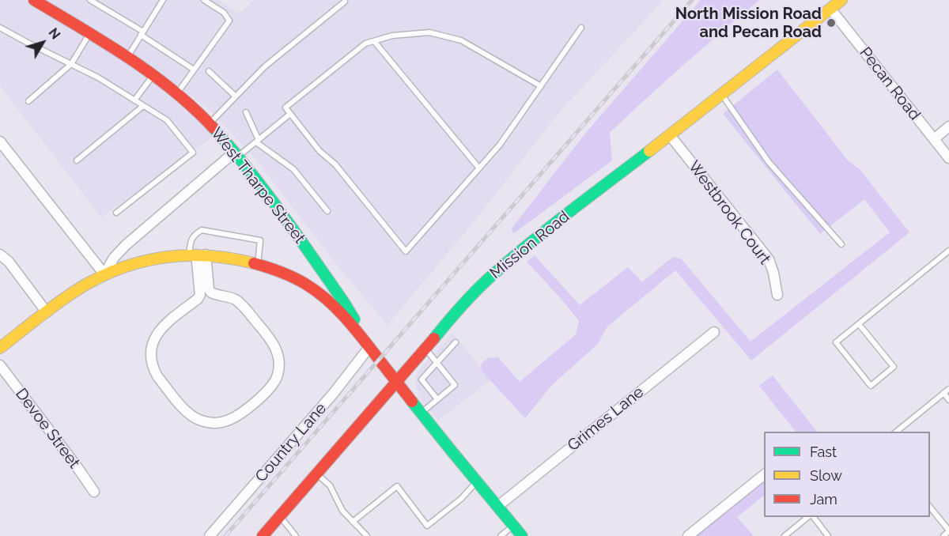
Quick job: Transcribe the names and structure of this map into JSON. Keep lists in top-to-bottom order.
{
  "streets": {
    "main road": ["West Tharpe Street", "Mission Road"],
    "street": [
      "Pecan Road",
      "Westbrook Court",
      "Grimes Lane",
      "Devoe Street",
      "Country Lane"
    ]
  },
  "crossings": [
    ["Pecan Road", "Mission Road"],
    ["West Tharpe Street", "Country Lane"],
    ["Westbrook Court", "Mission Road"]
  ],
  "places": ["North Mission Road and Pecan Road"],
  "legend": ["Fast", "Slow", "Jam"],
  "north": "top right"
}
